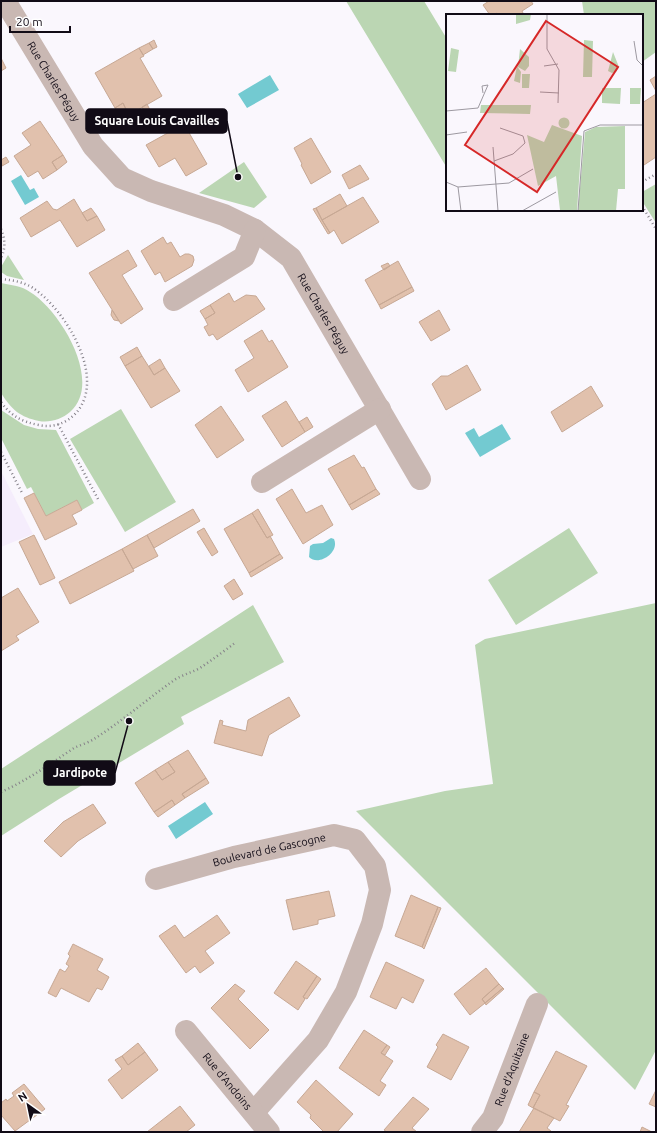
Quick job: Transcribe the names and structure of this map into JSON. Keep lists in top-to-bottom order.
{
  "streets": {
    "street": [
      "Rue Charles Péguy",
      "Boulevard de Gascogne",
      "Rue d'Aquitaine",
      "Rue d'Andoins"
    ]
  },
  "crossings": [
    ["Boulevard de Gascogne", "Rue d'Andoins"]
  ],
  "places": ["Square Louis Cavailles", "Jardipote"],
  "scale_bar": "20 m",
  "north": "top left"
}
